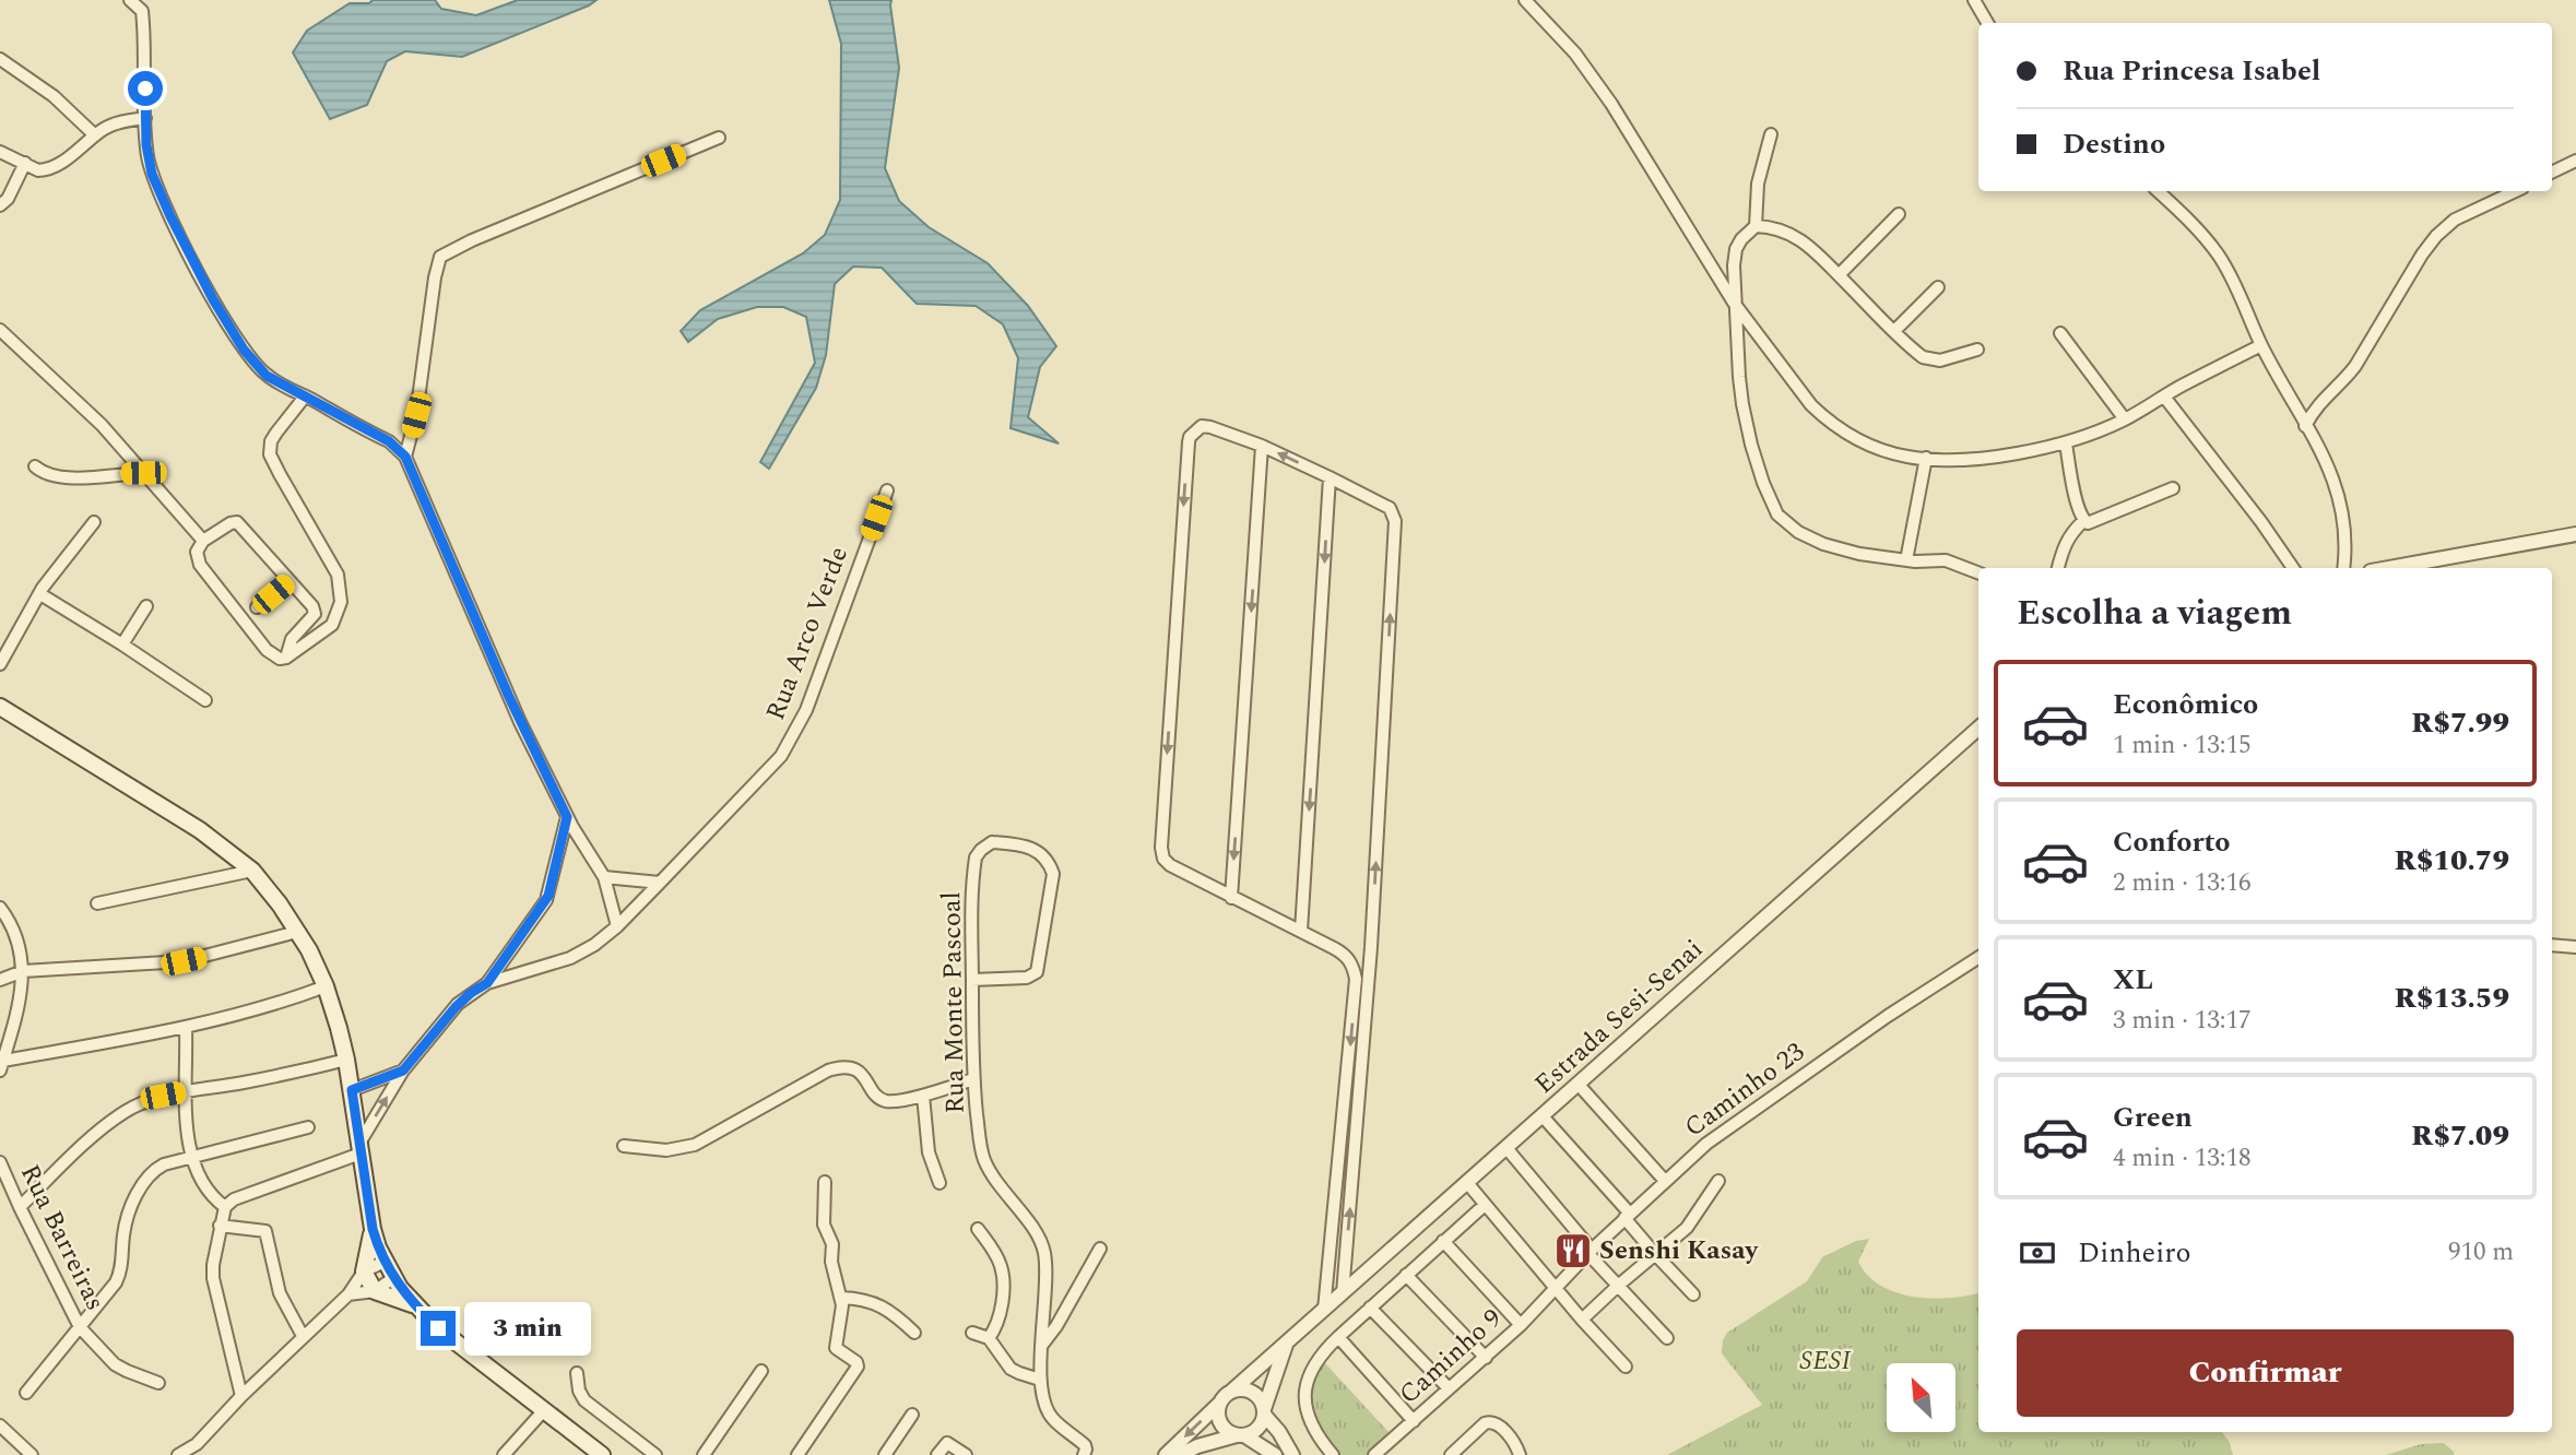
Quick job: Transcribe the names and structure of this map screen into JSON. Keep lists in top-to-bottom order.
{
  "streets": {
    "street": [
      "Rua Arco Verde",
      "Rua Monte Pascoal",
      "Estrada Sesi-Senai",
      "Caminho 23",
      "Rua Barreiras",
      "Caminho 9"
    ]
  },
  "crossings": [
    ["Caminho 23", "Caminho 9"]
  ],
  "parks": ["SESI"],
  "places": {
    "restaurant": ["Senshi Kasay"]
  },
  "north": "top left",
  "page": {
    "banner": ["Rua Princesa Isabel", "Destino"],
    "heading": "Escolha a viagem",
    "list": [
      {
        "name": "Econômico",
        "note": "1 min · 13:15",
        "value": "R$7.99"
      },
      {
        "name": "Conforto",
        "note": "2 min · 13:16",
        "value": "R$10.79"
      },
      {
        "name": "XL",
        "note": "3 min · 13:17",
        "value": "R$13.59"
      },
      {
        "name": "Green",
        "note": "4 min · 13:18",
        "value": "R$7.09"
      }
    ],
    "pay": ["Dinheiro", "910 m"],
    "bubble": "3 min",
    "buttons": "Confirmar"
  }
}
